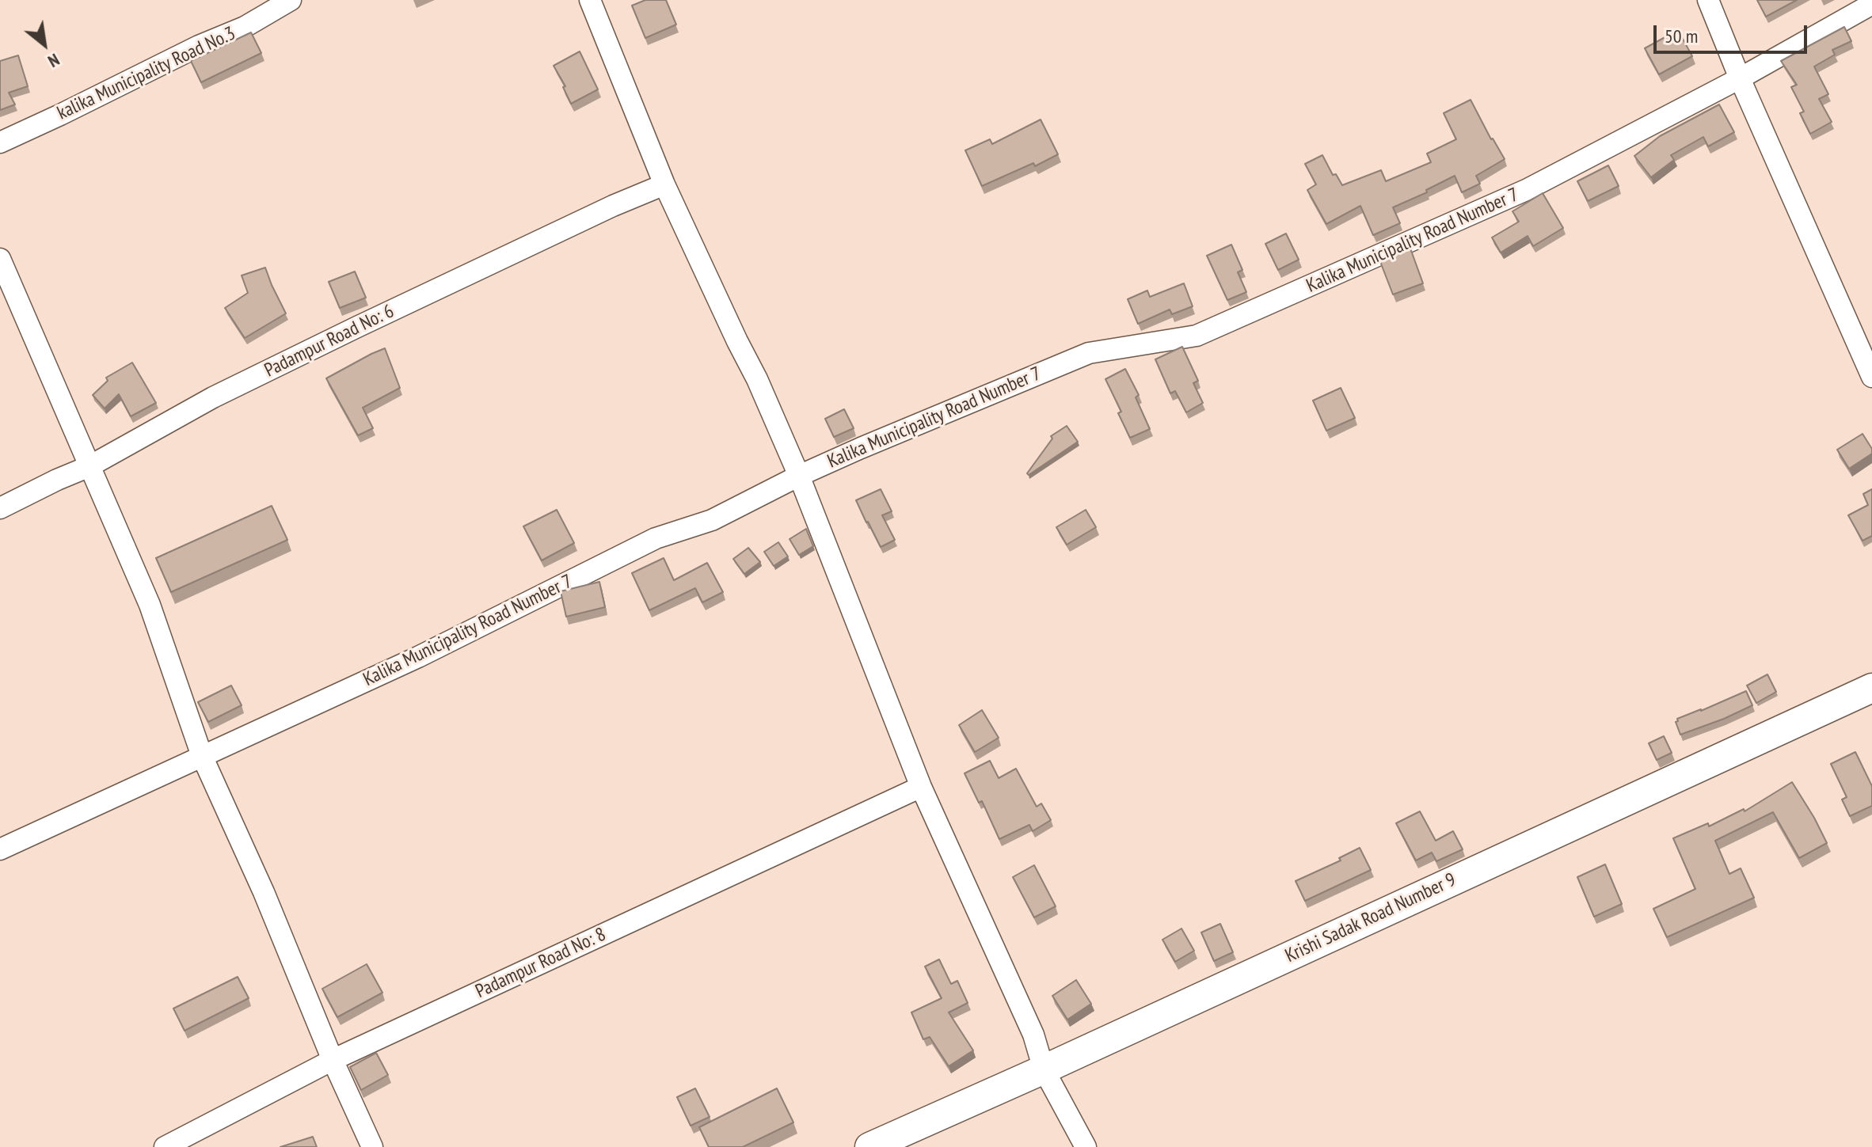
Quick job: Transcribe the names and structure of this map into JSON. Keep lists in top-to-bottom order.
{
  "streets": {
    "street": [
      "kalika Municipality Road No.3",
      "Kalika Municipality Road Number 7",
      "Padampur Road No: 6",
      "Krishi Sadak Road Number 9",
      "Padampur Road No: 8"
    ]
  },
  "scale_bar": "50 m",
  "north": "bottom right"
}
